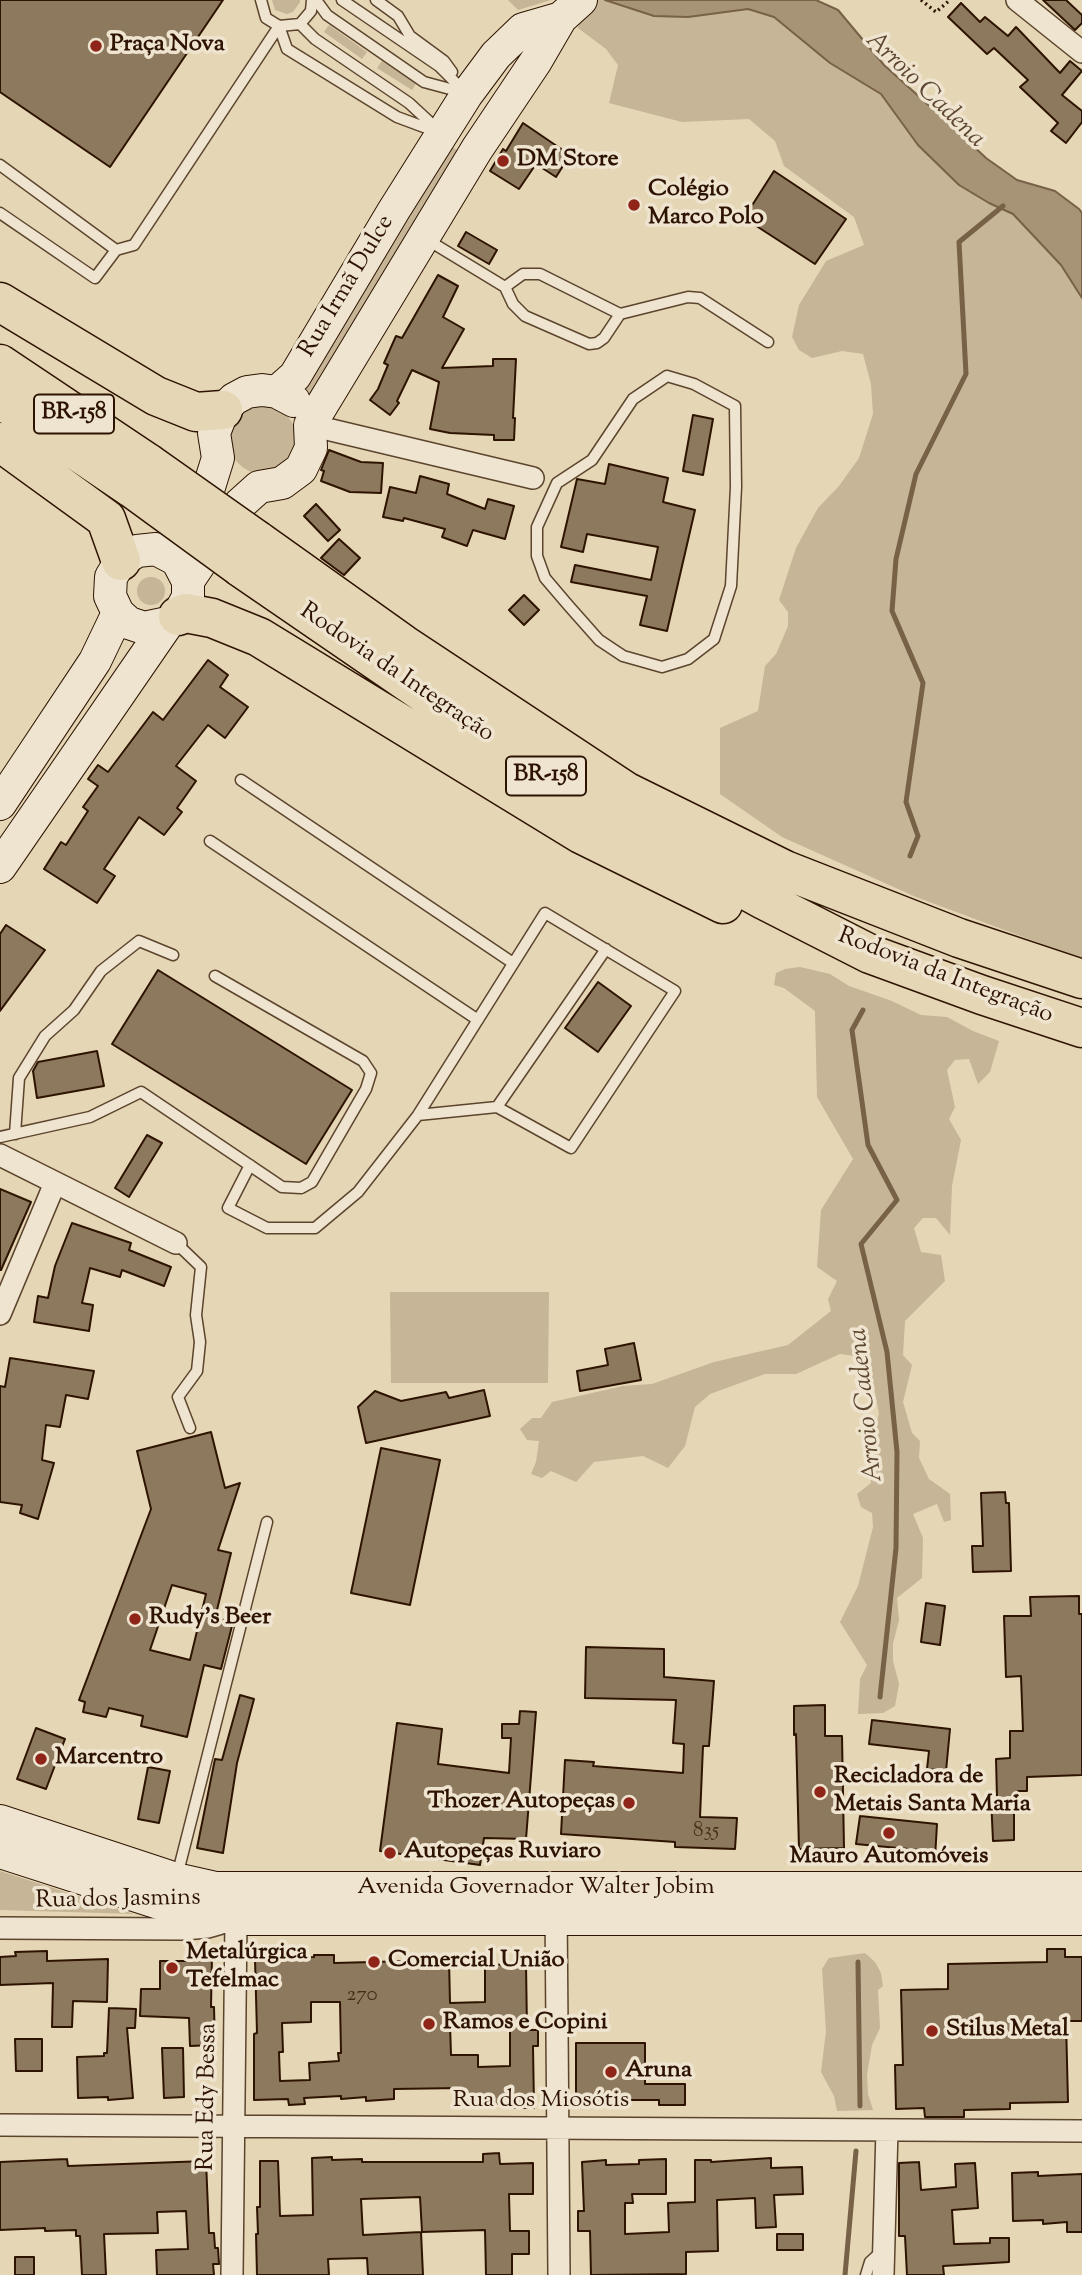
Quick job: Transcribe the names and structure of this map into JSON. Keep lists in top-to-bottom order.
{
  "streets": {
    "highway": ["BR-158", "Rodovia da Integração"],
    "street": [
      "Rua Irmã Dulce",
      "Avenida Governador Walter Jobim",
      "Rua dos Jasmins",
      "Rua Edy Bessa",
      "Rua dos Miosótis"
    ]
  },
  "crossings": [
    ["Avenida Governador Walter Jobim", "Rua dos Jasmins"],
    ["Avenida Governador Walter Jobim", "Rua Edy Bessa"],
    ["Rua dos Jasmins", "Rua Edy Bessa"],
    ["Rua Edy Bessa", "Rua dos Miosótis"]
  ],
  "water": ["Arroio Cadena"],
  "places": [
    "Praça Nova",
    "DM Store",
    "Colégio Marco Polo",
    "Rudy's Beer",
    "Marcentro",
    "Recicladora de Metais Santa Maria",
    "Thozer Autopeças",
    "Mauro Automóveis",
    "Autopeças Ruviaro",
    "Comercial União",
    "Metalúrgica Tefelmac",
    "Ramos e Copini",
    "Stilus Metal",
    "Aruna"
  ],
  "house_numbers": ["835", "270"]
}
